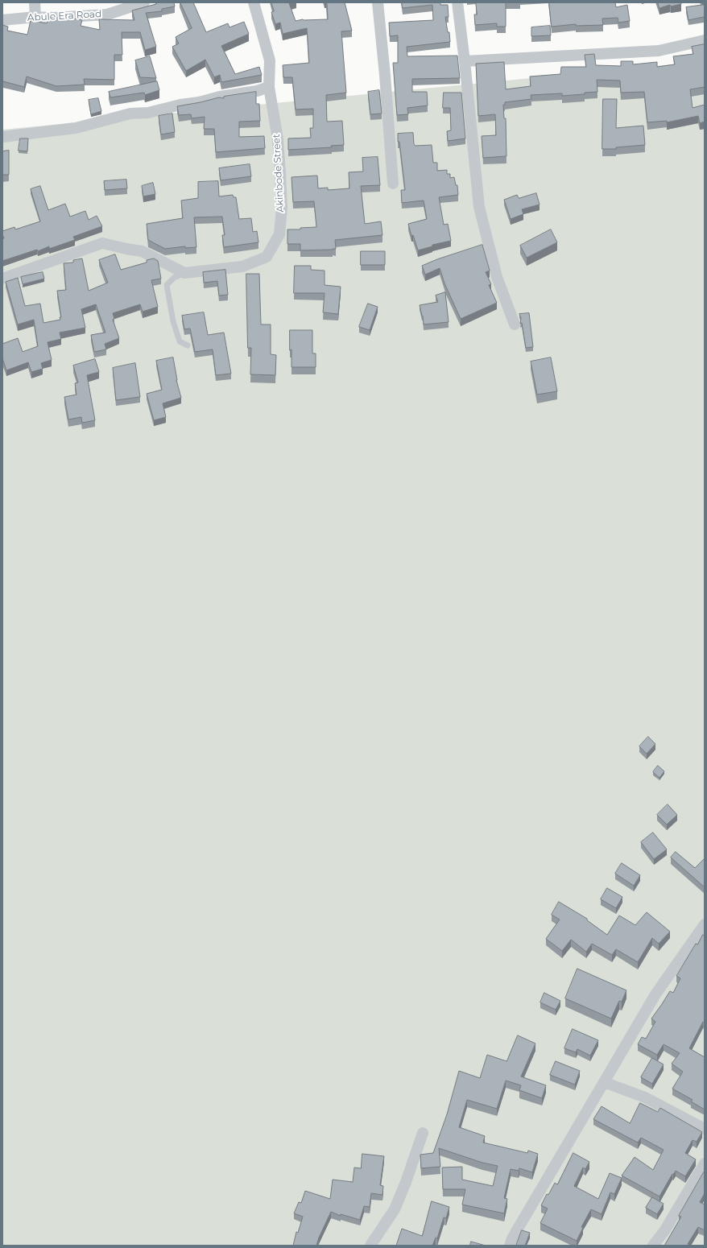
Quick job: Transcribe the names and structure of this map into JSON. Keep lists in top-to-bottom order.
{
  "streets": {
    "street": ["Abule Era Road", "Akinbode Street"]
  }
}
